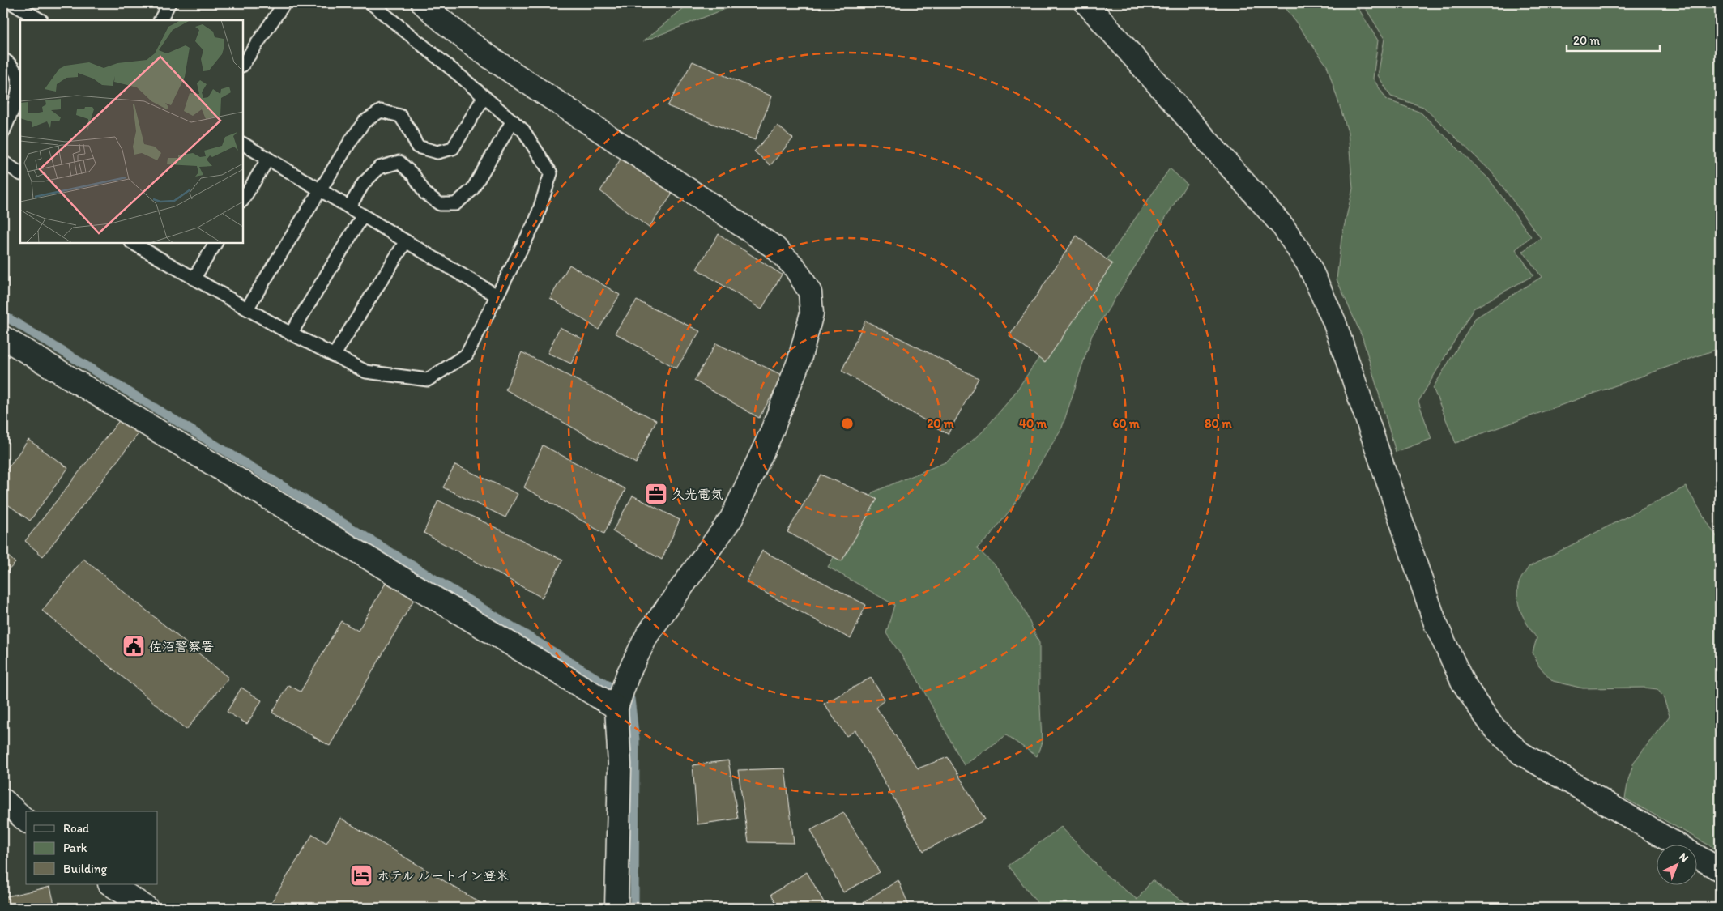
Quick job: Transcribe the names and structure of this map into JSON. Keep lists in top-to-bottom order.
{
  "places": {
    "office": ["久光電気"],
    "public building": ["佐沼警察署"],
    "hotel": ["ホテル ルートイン登米"]
  },
  "legend": ["Road", "Park", "Building"],
  "scale_bar": "20 m",
  "north": "top right",
  "rings": [
    "20 m",
    "40 m",
    "60 m",
    "80 m"
  ]
}
